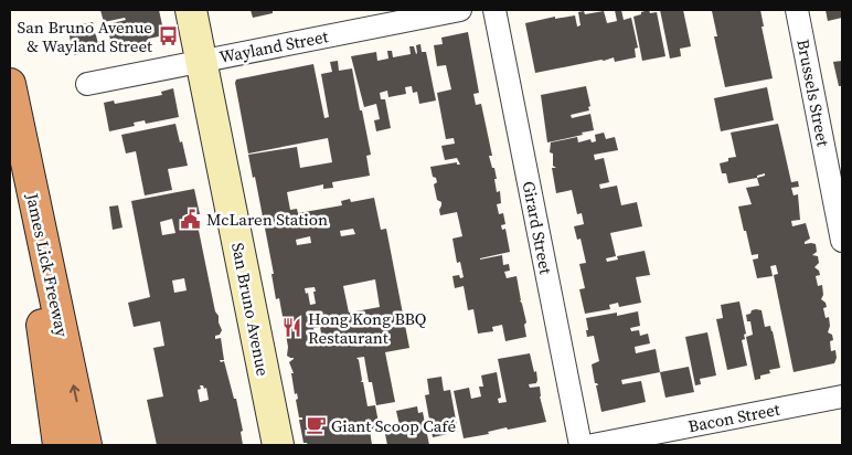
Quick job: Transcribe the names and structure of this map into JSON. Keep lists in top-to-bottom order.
{
  "streets": {
    "highway": ["James Lick Freeway"],
    "main road": ["San Bruno Avenue"],
    "street": [
      "Wayland Street",
      "Brussels Street",
      "Girard Street",
      "Bacon Street"
    ]
  },
  "crossings": [
    ["Wayland Street", "San Bruno Avenue"]
  ],
  "places": {
    "bus stop": ["San Bruno Avenue & Wayland Street"],
    "public building": ["McLaren Station"],
    "restaurant": ["Hong Kong BBQ Restaurant"],
    "cafe": ["Giant Scoop Café"]
  }
}
